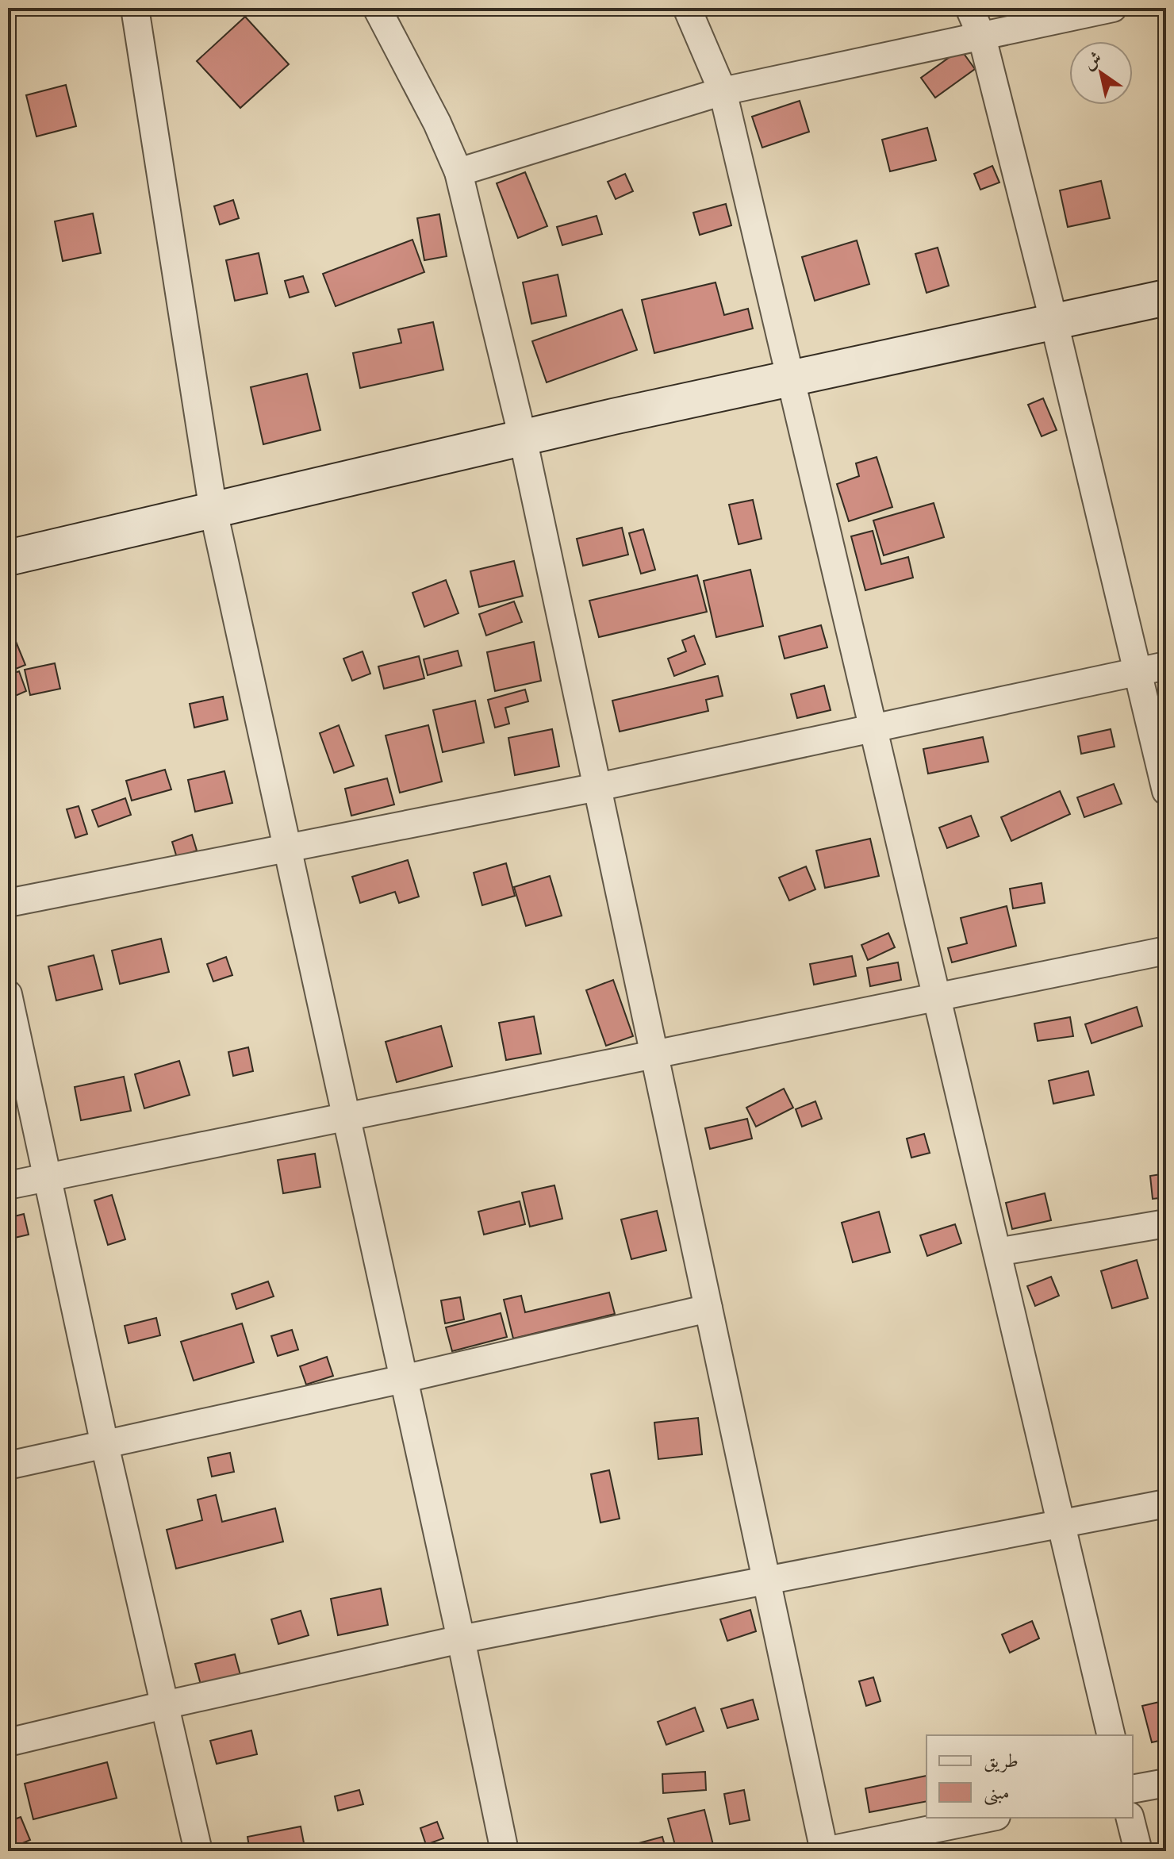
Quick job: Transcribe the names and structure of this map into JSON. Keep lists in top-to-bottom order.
{
  "legend": ["طريق", "مبنى"],
  "north": "top left"
}
